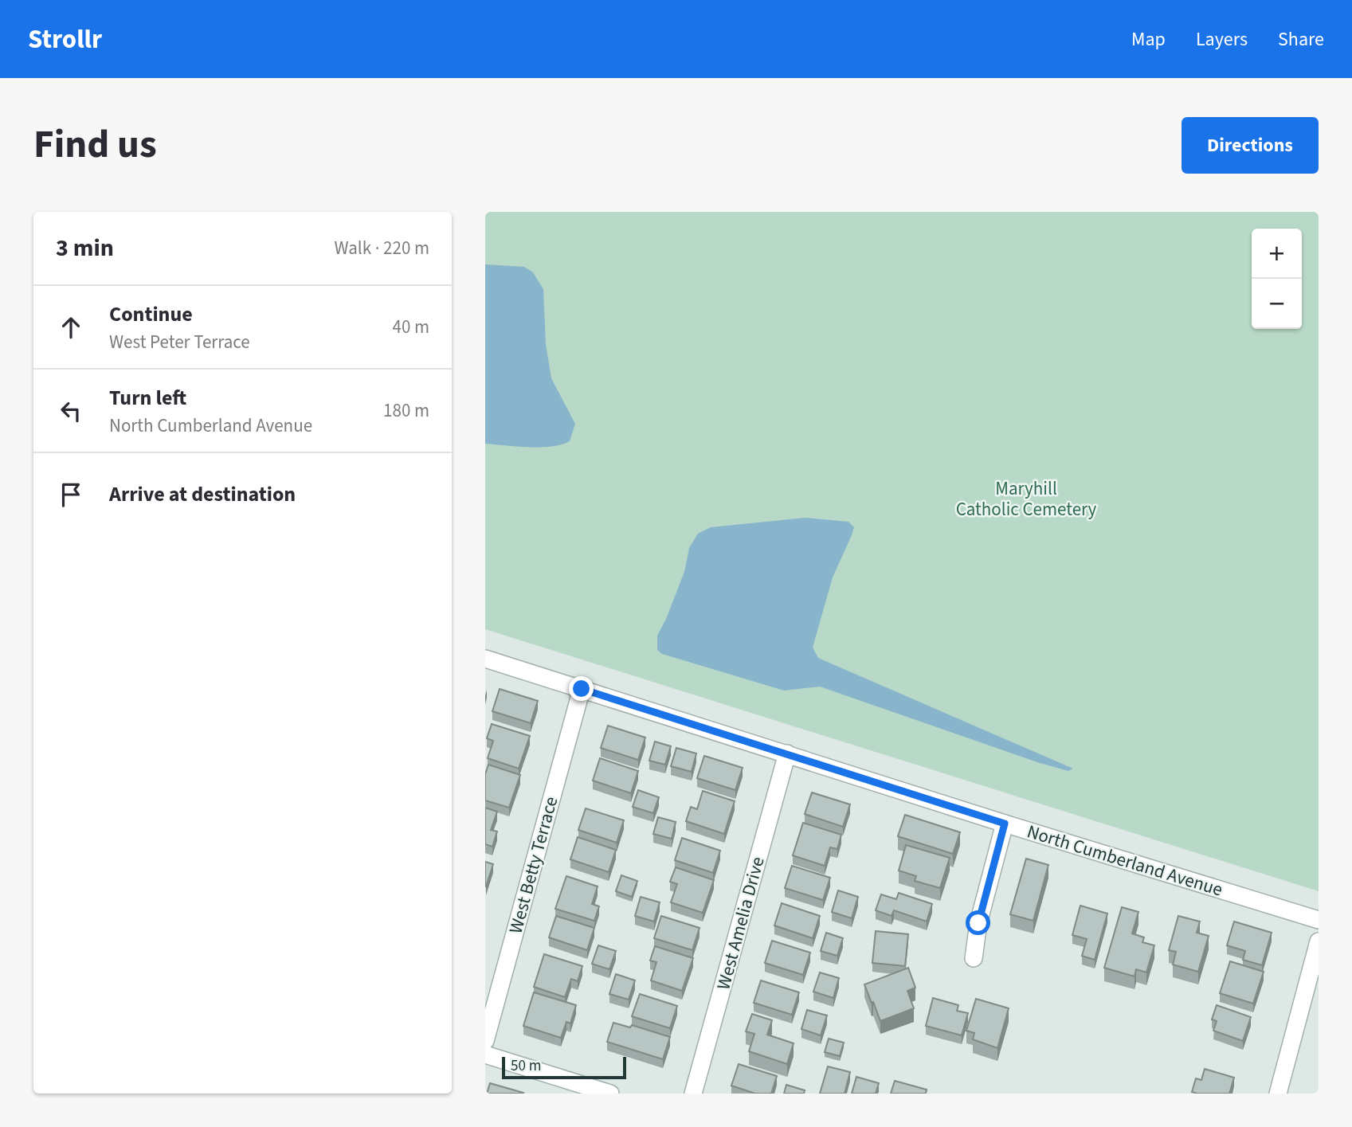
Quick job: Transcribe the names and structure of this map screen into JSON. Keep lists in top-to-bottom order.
{
  "streets": {
    "street": ["North Cumberland Avenue", "West Betty Terrace", "West Amelia Drive"]
  },
  "crossings": [
    ["North Cumberland Avenue", "West Betty Terrace"],
    ["North Cumberland Avenue", "West Amelia Drive"]
  ],
  "parks": ["Maryhill Catholic Cemetery"],
  "scale_bar": "50 m",
  "page": {
    "header": "Strollr",
    "nav": ["Map", "Layers", "Share"],
    "title": "Find us",
    "buttons": "Directions",
    "heading": ["3 min", "Walk · 220 m"],
    "map_buttons": ["+", "−"],
    "list": [
      ["Continue", "West Peter Terrace", "40 m"],
      ["Turn left", "North Cumberland Avenue", "180 m"],
      "Arrive at destination"
    ],
    "scale": "50 m"
  }
}
